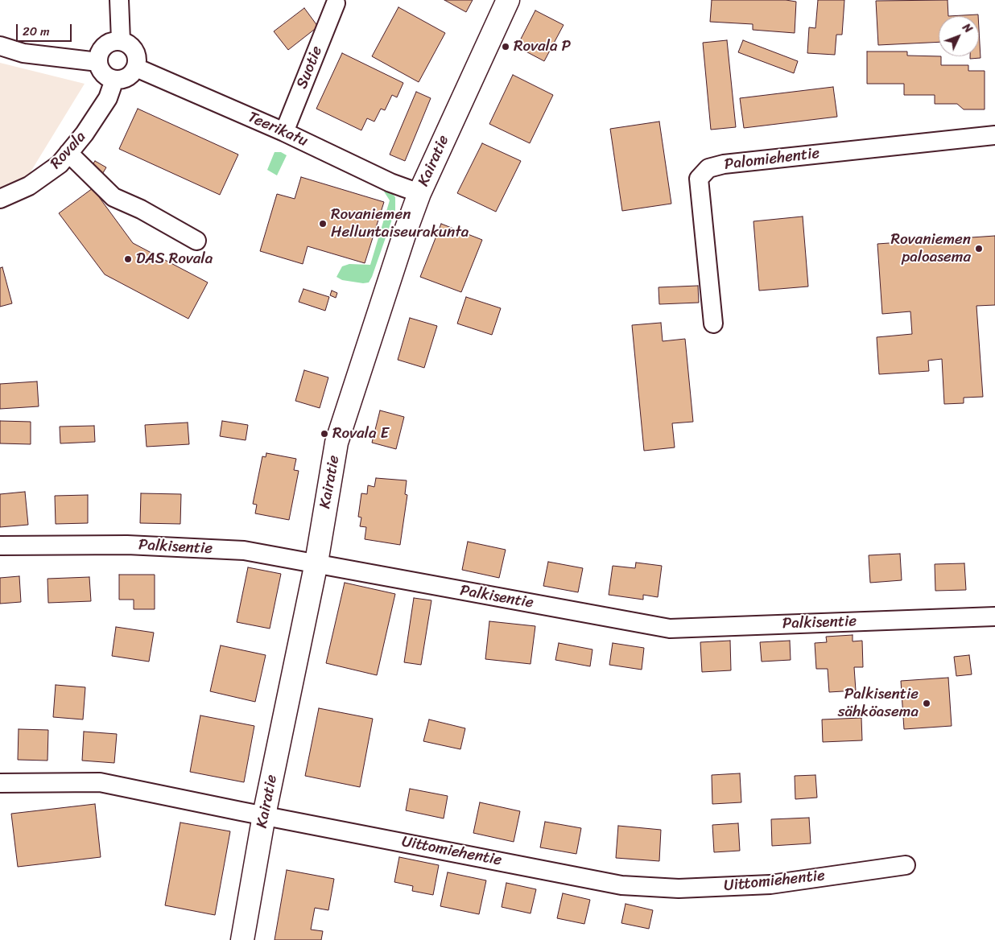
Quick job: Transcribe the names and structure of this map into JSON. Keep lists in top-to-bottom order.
{
  "streets": {
    "main road": ["Kairatie"],
    "street": [
      "Suotie",
      "Teerikatu",
      "Rovala",
      "Palomiehentie",
      "Palkisentie",
      "Uittomiehentie"
    ]
  },
  "crossings": [
    ["Suotie", "Teerikatu"],
    ["Teerikatu", "Rovala"],
    ["Teerikatu", "Kairatie"],
    ["Kairatie", "Palkisentie"],
    ["Kairatie", "Uittomiehentie"]
  ],
  "places": [
    "Rovala P",
    "Rovaniemen Helluntaiseurakunta",
    "Rovaniemen paloasema",
    "DAS Rovala",
    "Rovala E",
    "Palkisentie sähköasema"
  ],
  "scale_bar": "20 m",
  "north": "top right"
}
